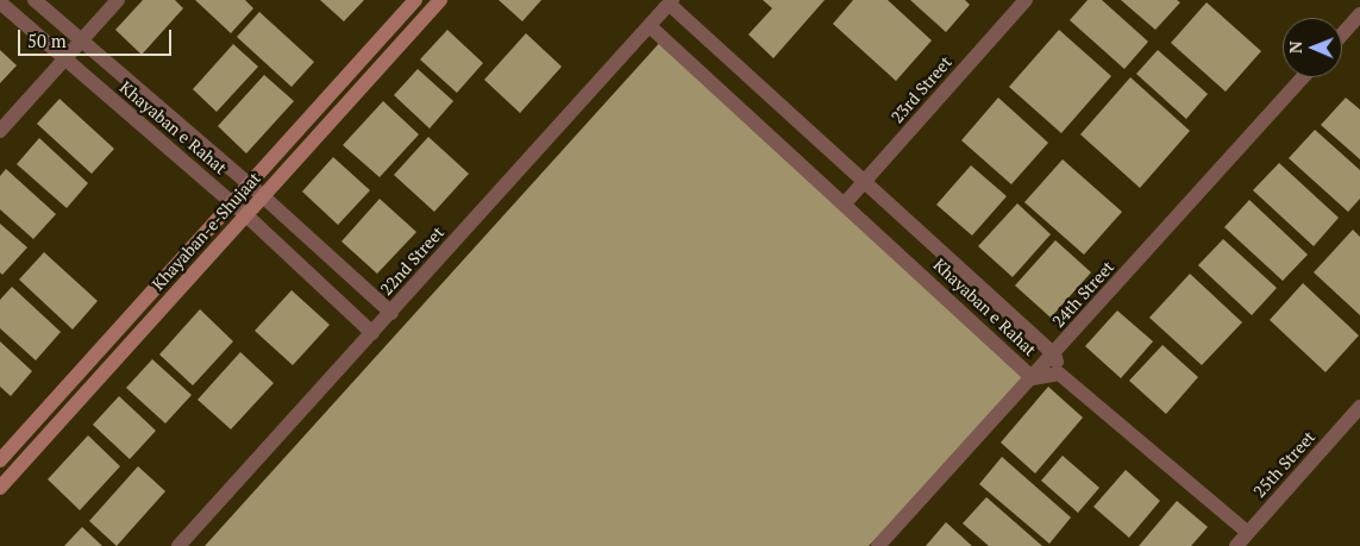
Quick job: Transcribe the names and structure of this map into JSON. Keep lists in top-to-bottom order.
{
  "streets": {
    "main road": ["Khayaban-e-Shujaat"],
    "street": [
      "23rd Street",
      "Khayaban e Rahat",
      "22nd Street",
      "24th Street",
      "25th Street"
    ]
  },
  "crossings": [
    ["23rd Street", "Khayaban e Rahat"],
    ["Khayaban e Rahat", "Khayaban-e-Shujaat"],
    ["Khayaban e Rahat", "22nd Street"],
    ["Khayaban e Rahat", "24th Street"]
  ],
  "scale_bar": "50 m",
  "north": "left"
}
